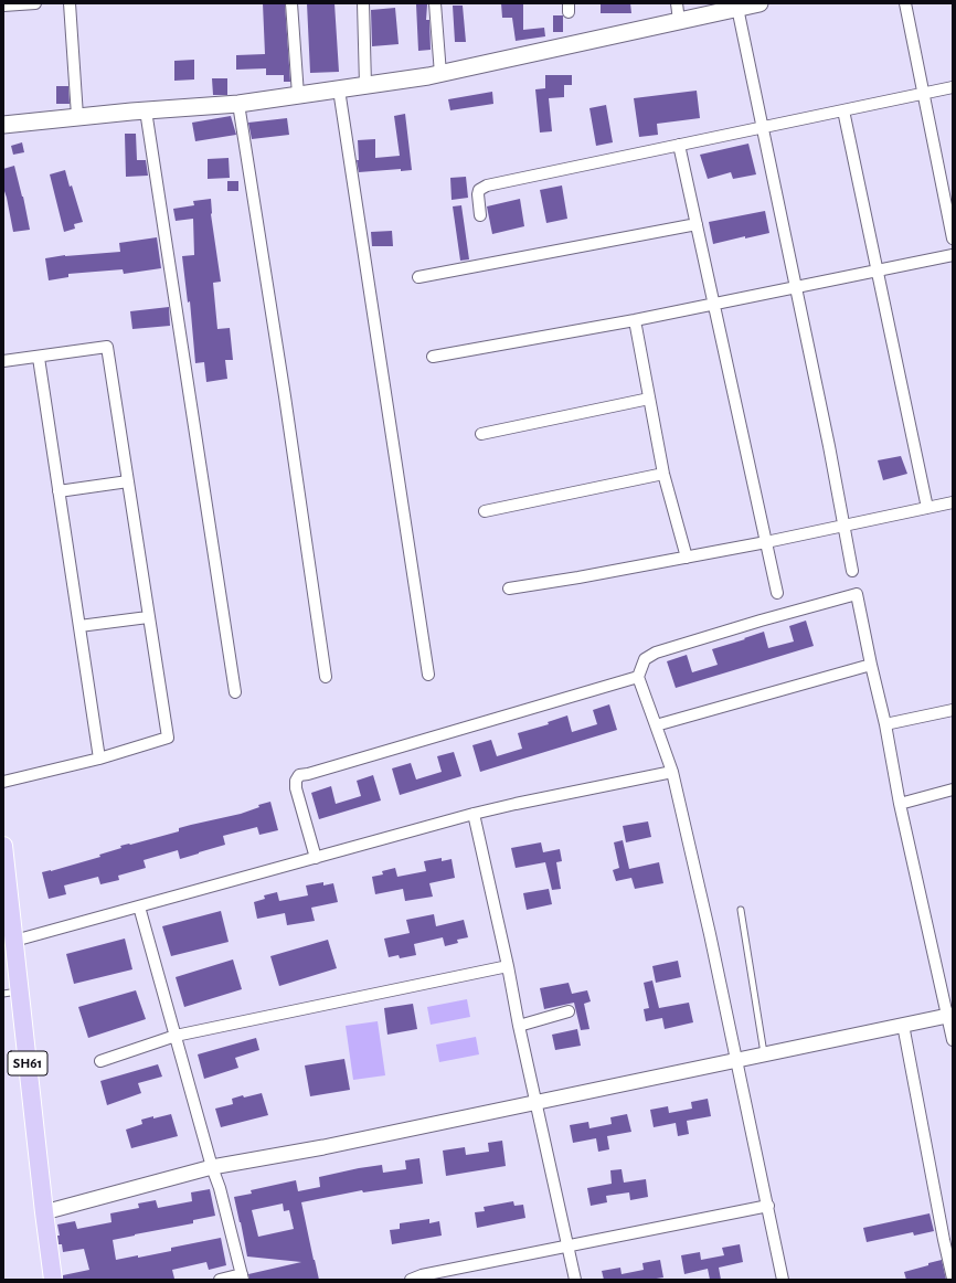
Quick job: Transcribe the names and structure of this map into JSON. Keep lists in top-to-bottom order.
{
  "streets": {
    "main road": ["SH61"]
  }
}
